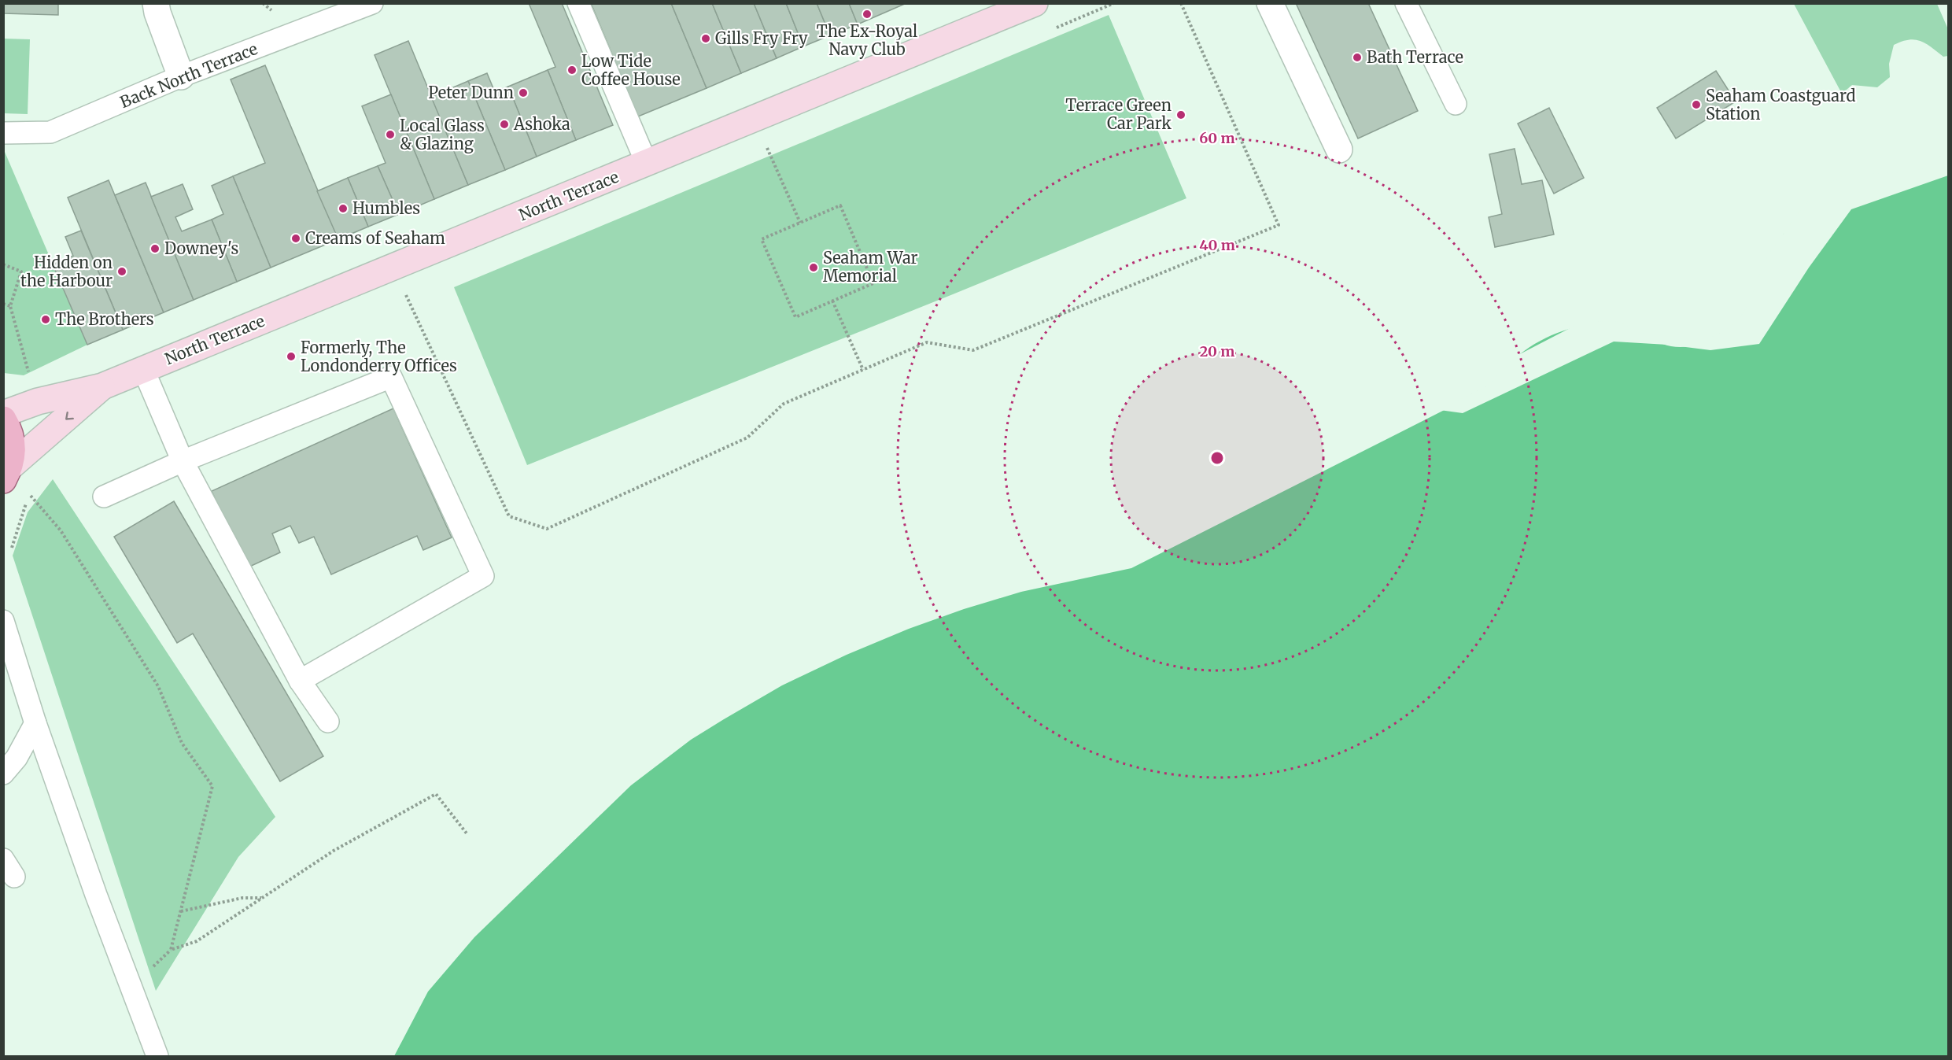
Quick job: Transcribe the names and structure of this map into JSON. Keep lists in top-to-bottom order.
{
  "streets": {
    "main road": ["North Terrace"],
    "lane": ["Back North Terrace"]
  },
  "places": [
    "The Ex-Royal Navy Club",
    "Gills Fry Fry",
    "Bath Terrace",
    "Low Tide Coffee House",
    "Peter Dunn",
    "Seaham Coastguard Station",
    "Terrace Green Car Park",
    "Ashoka",
    "Local Glass & Glazing",
    "Humbles",
    "Creams of Seaham",
    "Downey's",
    "Seaham War Memorial",
    "Hidden on the Harbour",
    "The Brothers",
    "Formerly, The Londonderry Offices"
  ],
  "rings": ["60 m", "40 m", "20 m"]
}
